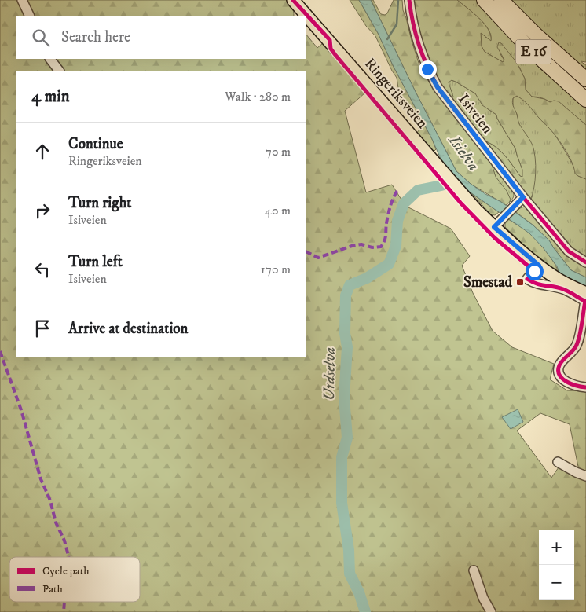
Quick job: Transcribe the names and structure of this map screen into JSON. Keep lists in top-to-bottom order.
{
  "streets": {
    "highway": ["E 16"],
    "main road": ["Ringeriksveien"],
    "street": ["Isiveien"]
  },
  "water": ["Isielva", "Urdselva"],
  "places": {
    "transit": ["Smestad"]
  },
  "legend": ["Cycle path", "Path"],
  "page": {
    "search": "Search here",
    "heading": ["4 min", "Walk · 280 m"],
    "list": [
      ["Continue", "Ringeriksveien", "70 m"],
      ["Turn right", "Isiveien", "40 m"],
      ["Turn left", "Isiveien", "170 m"],
      "Arrive at destination"
    ],
    "map_buttons": ["+", "−"]
  }
}
